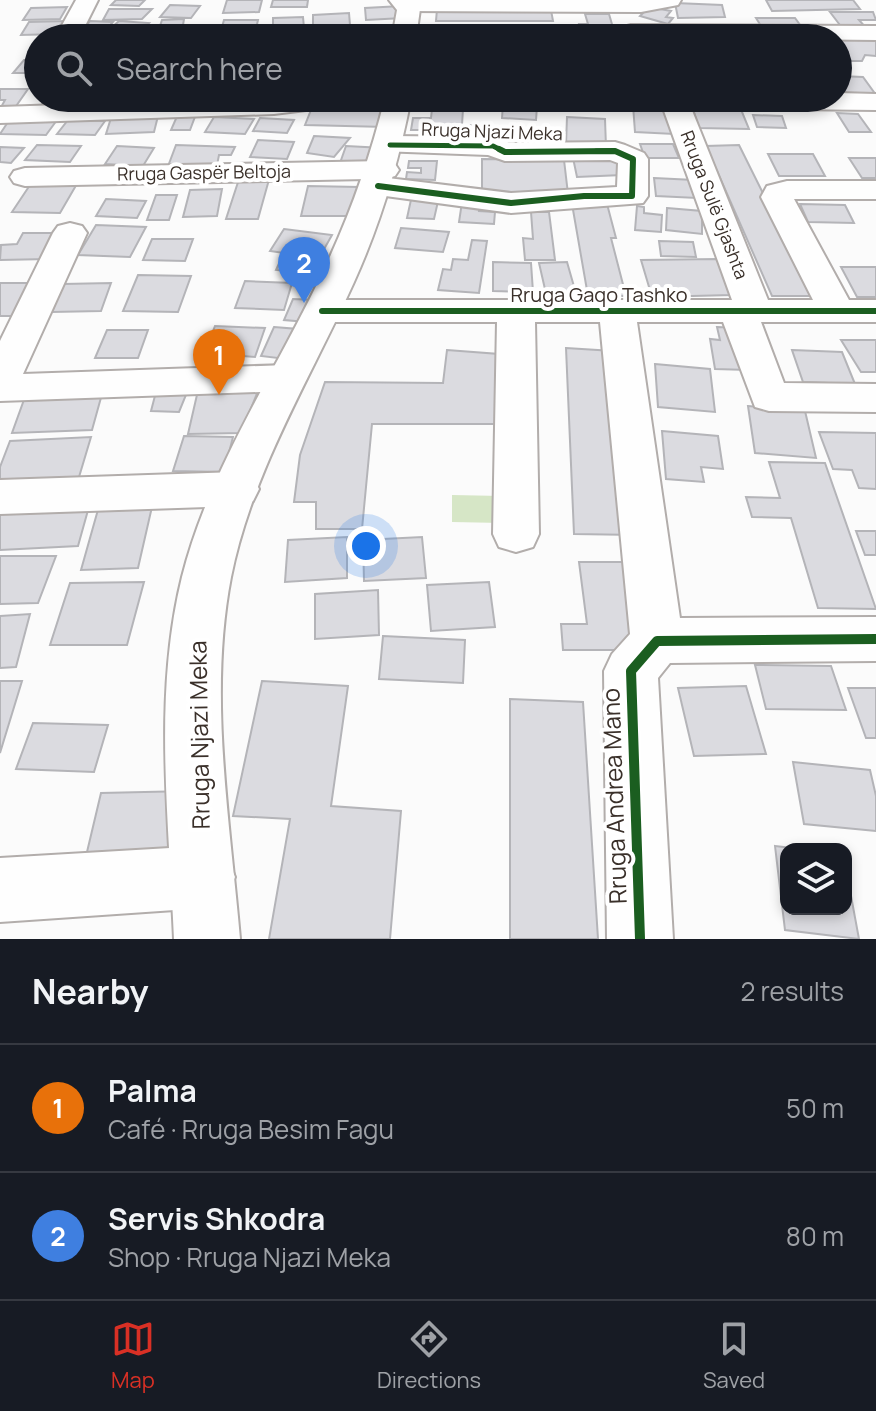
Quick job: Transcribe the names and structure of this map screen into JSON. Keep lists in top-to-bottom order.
{
  "streets": {
    "street": [
      "Rruga Njazi Meka",
      "Rruga Gaspër Beltoja",
      "Rruga Sulë Gjashta",
      "Rruga Gaqo Tashko",
      "Rruga Andrea Mano"
    ]
  },
  "crossings": [
    ["Rruga Njazi Meka", "Rruga Gaspër Beltoja"],
    ["Rruga Njazi Meka", "Rruga Sulë Gjashta"],
    ["Rruga Njazi Meka", "Rruga Gaqo Tashko"],
    ["Rruga Sulë Gjashta", "Rruga Gaqo Tashko"],
    ["Rruga Gaqo Tashko", "Rruga Andrea Mano"]
  ],
  "page": {
    "search": "Search here",
    "pins": ["2", "1"],
    "heading": ["Nearby", "2 results"],
    "list": [
      {
        "mark": "1",
        "name": "Palma",
        "note": "Café · Rruga Besim Fagu",
        "value": "50 m"
      },
      {
        "mark": "2",
        "name": "Servis Shkodra",
        "note": "Shop · Rruga Njazi Meka",
        "value": "80 m"
      }
    ],
    "nav": ["Map", "Directions", "Saved"]
  }
}
